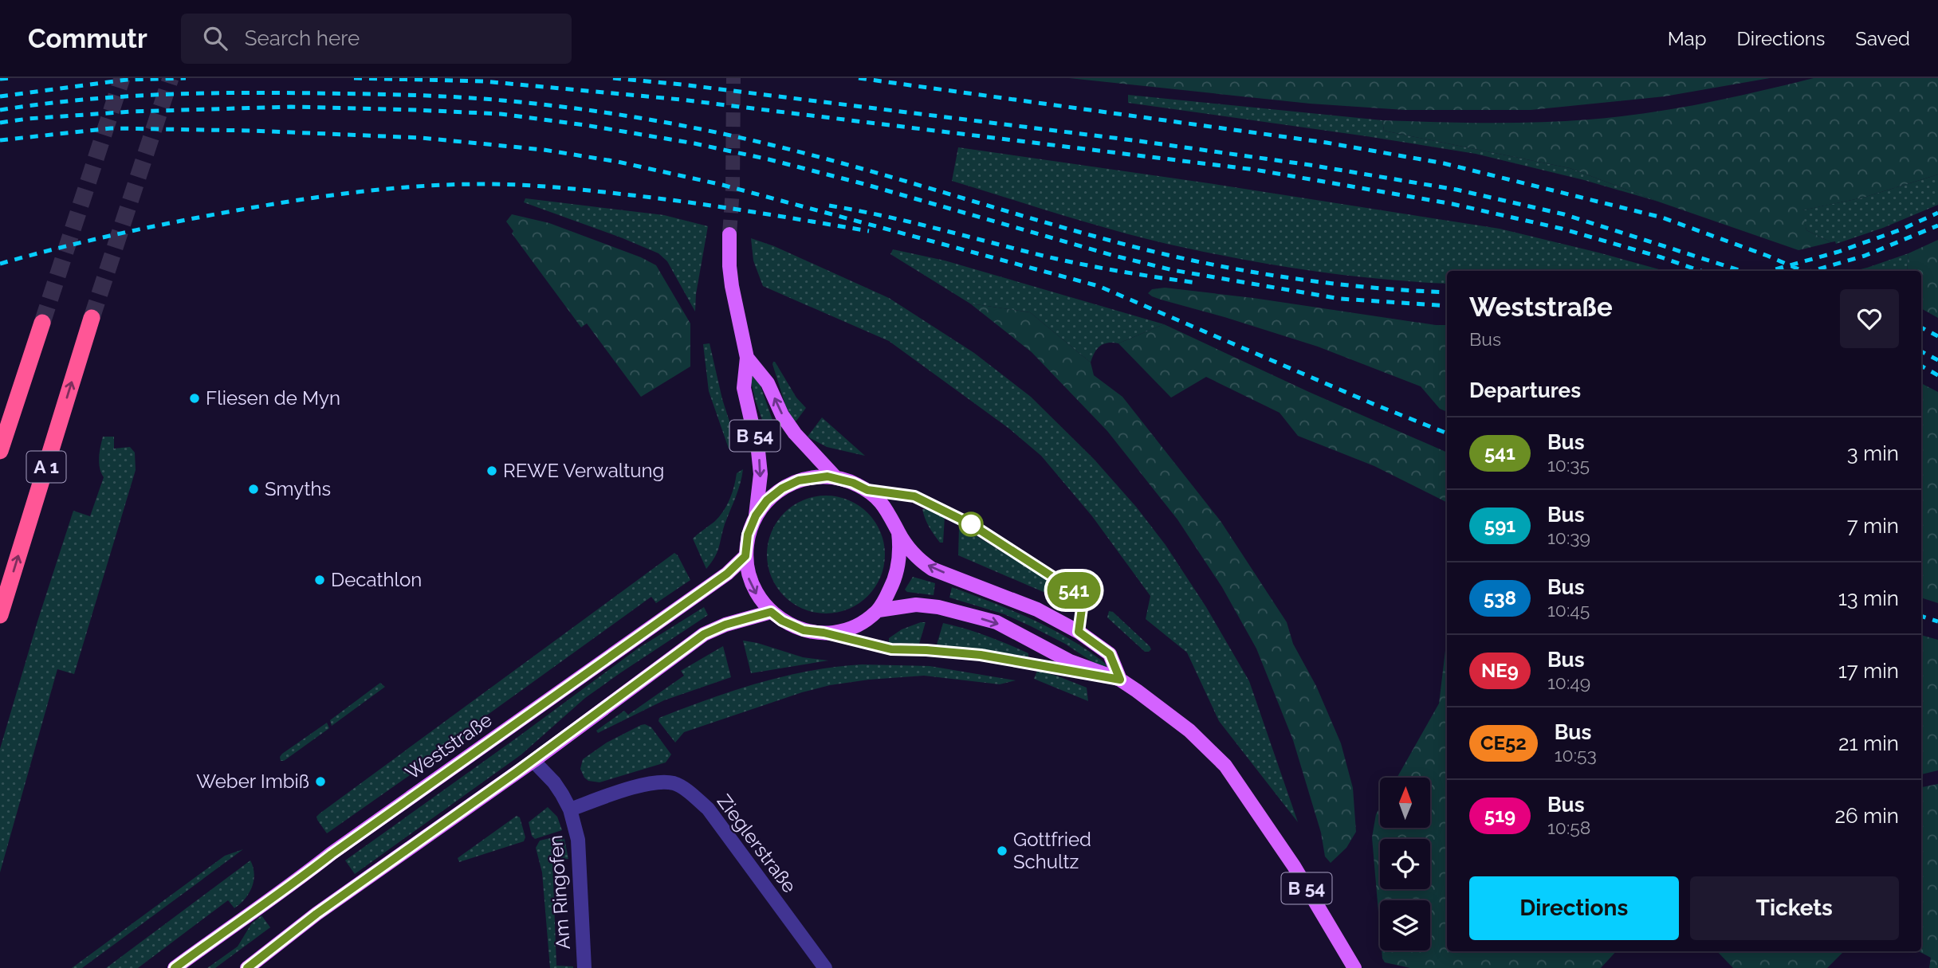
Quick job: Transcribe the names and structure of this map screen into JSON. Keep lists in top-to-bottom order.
{
  "streets": {
    "highway": ["A 1"],
    "main road": ["B 54", "Weststraße"],
    "street": ["Zieglerstraße", "Am Ringofen"]
  },
  "crossings": [
    ["B 54", "Weststraße"],
    ["Zieglerstraße", "Am Ringofen"]
  ],
  "places": [
    "Fliesen de Myn",
    "REWE Verwaltung",
    "Smyths",
    "Decathlon",
    "Weber Imbiß",
    "Gottfried Schultz"
  ],
  "lines": ["bus line 541"],
  "north": "top",
  "page": {
    "header": "Commutr",
    "search": "Search here",
    "nav": ["Map", "Directions", "Saved"],
    "on_map": "541",
    "heading": [
      ["Weststraße", "Bus"],
      "Departures"
    ],
    "list": [
      {
        "mark": "541",
        "name": "Bus",
        "note": "10:35",
        "value": "3 min"
      },
      {
        "mark": "591",
        "name": "Bus",
        "note": "10:39",
        "value": "7 min"
      },
      {
        "mark": "538",
        "name": "Bus",
        "note": "10:45",
        "value": "13 min"
      },
      {
        "mark": "NE9",
        "name": "Bus",
        "note": "10:49",
        "value": "17 min"
      },
      {
        "mark": "CE52",
        "name": "Bus",
        "note": "10:53",
        "value": "21 min"
      },
      {
        "mark": "519",
        "name": "Bus",
        "note": "10:58",
        "value": "26 min"
      }
    ],
    "buttons": ["Directions", "Tickets"]
  }
}
